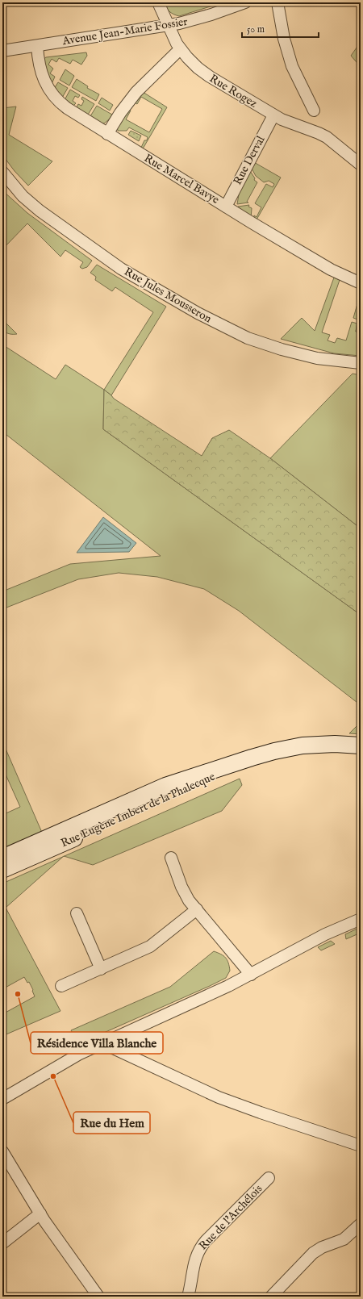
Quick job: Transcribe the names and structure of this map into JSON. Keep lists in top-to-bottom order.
{
  "streets": {
    "street": [
      "Avenue Jean-Marie Fossier",
      "Rue Rogez",
      "Rue Derval",
      "Rue Marcel Bavye",
      "Rue Jules Mousseron",
      "Rue Eugène Imbert de la Phalecque",
      "Rue de l'Archélois"
    ]
  },
  "crossings": [
    ["Avenue Jean-Marie Fossier", "Rue Rogez"],
    ["Avenue Jean-Marie Fossier", "Rue Marcel Bavye"],
    ["Rue Rogez", "Rue Derval"],
    ["Rue Derval", "Rue Marcel Bavye"]
  ],
  "places": ["Résidence Villa Blanche", "Rue du Hem"],
  "scale_bar": "50 m"
}
